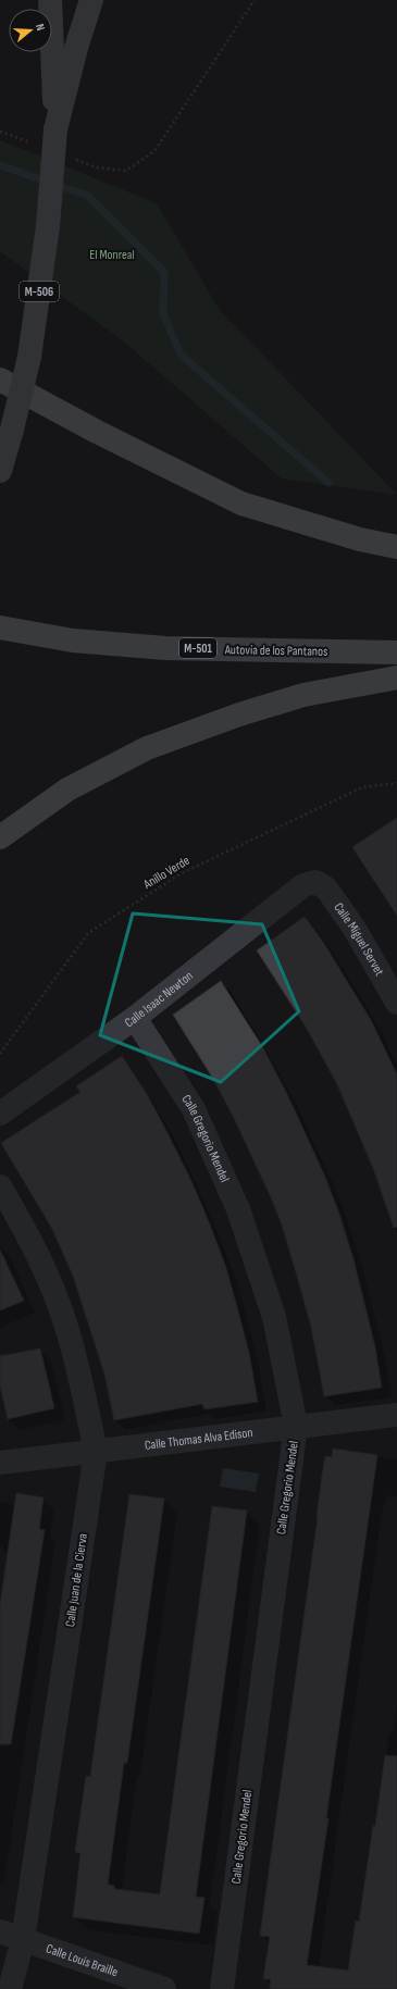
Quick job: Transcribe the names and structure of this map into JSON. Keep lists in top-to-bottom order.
{
  "streets": {
    "highway": ["M-501", "Autovía de los Pantanos"],
    "main road": ["M-506"],
    "street": [
      "Calle Miguel Servet",
      "Calle Isaac Newton",
      "Calle Gregorio Mendel",
      "Calle Thomas Alva Edison",
      "Calle Juan de la Cierva",
      "Calle Louis Braille"
    ],
    "path": ["Anillo Verde"]
  },
  "crossings": [
    ["Calle Miguel Servet", "Calle Isaac Newton"],
    ["Calle Isaac Newton", "Calle Gregorio Mendel"],
    ["Calle Gregorio Mendel", "Calle Thomas Alva Edison"],
    ["Calle Thomas Alva Edison", "Calle Juan de la Cierva"],
    ["Calle Juan de la Cierva", "Calle Louis Braille"]
  ],
  "parks": ["El Monreal"],
  "north": "right"
}
